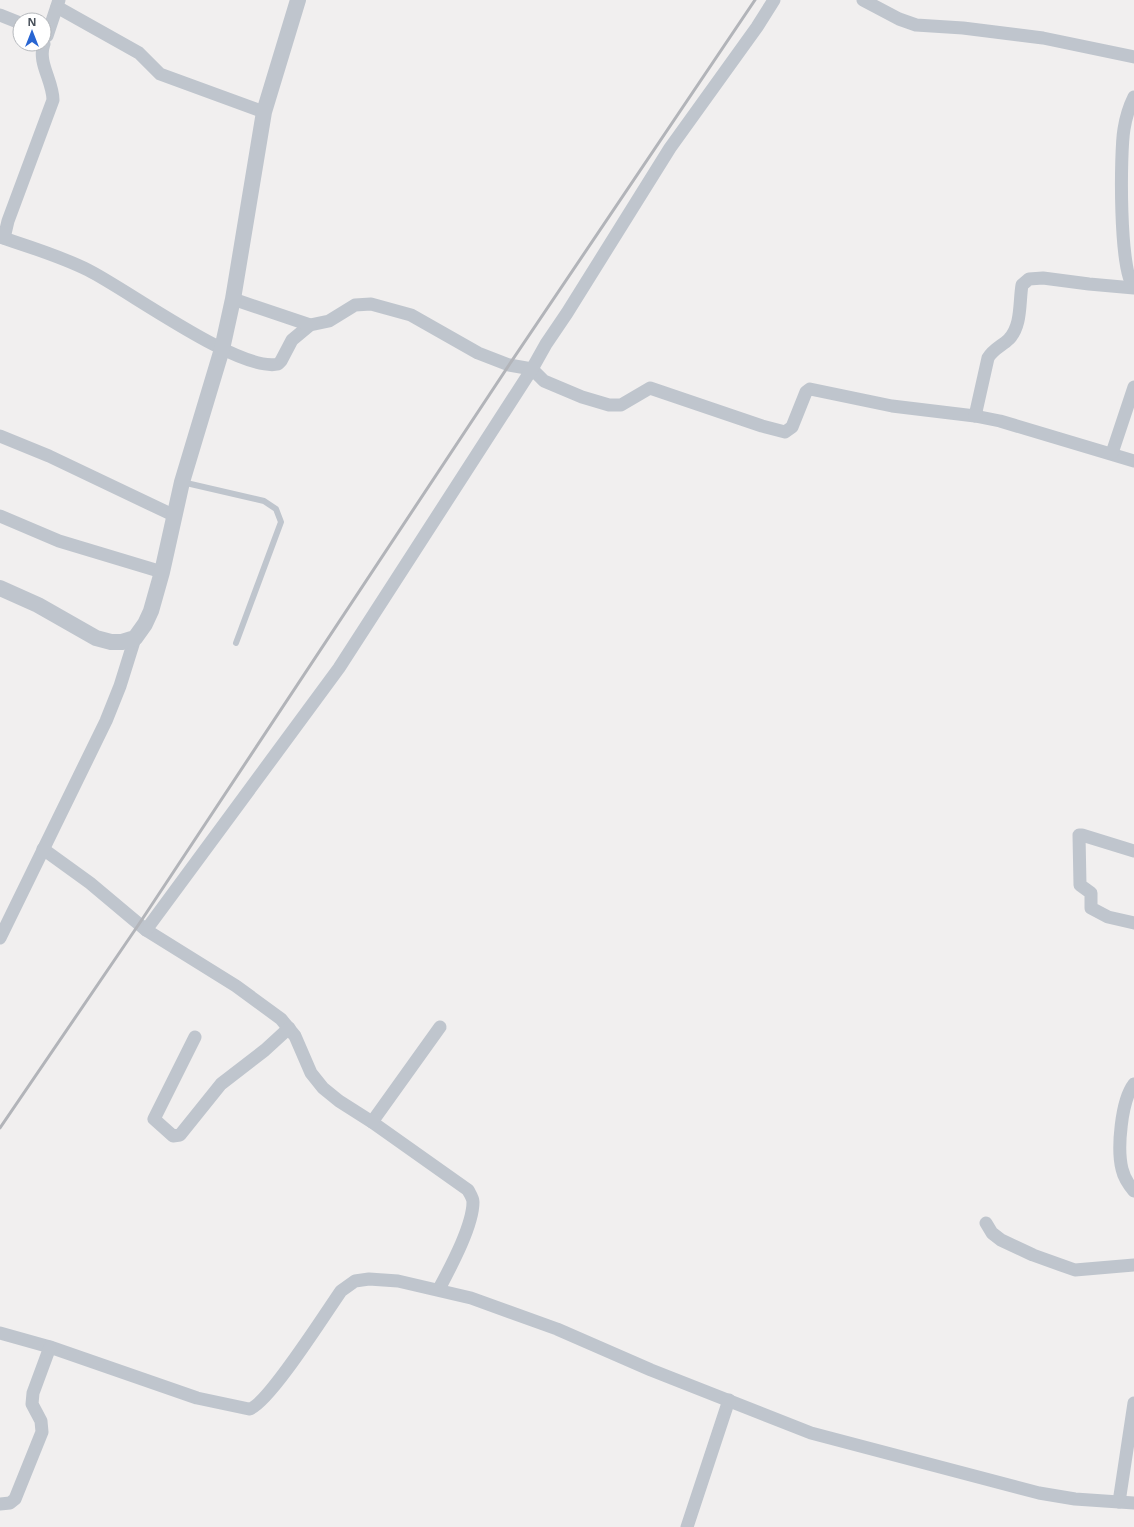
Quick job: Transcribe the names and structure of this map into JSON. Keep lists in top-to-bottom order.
{
  "north": "top"
}
